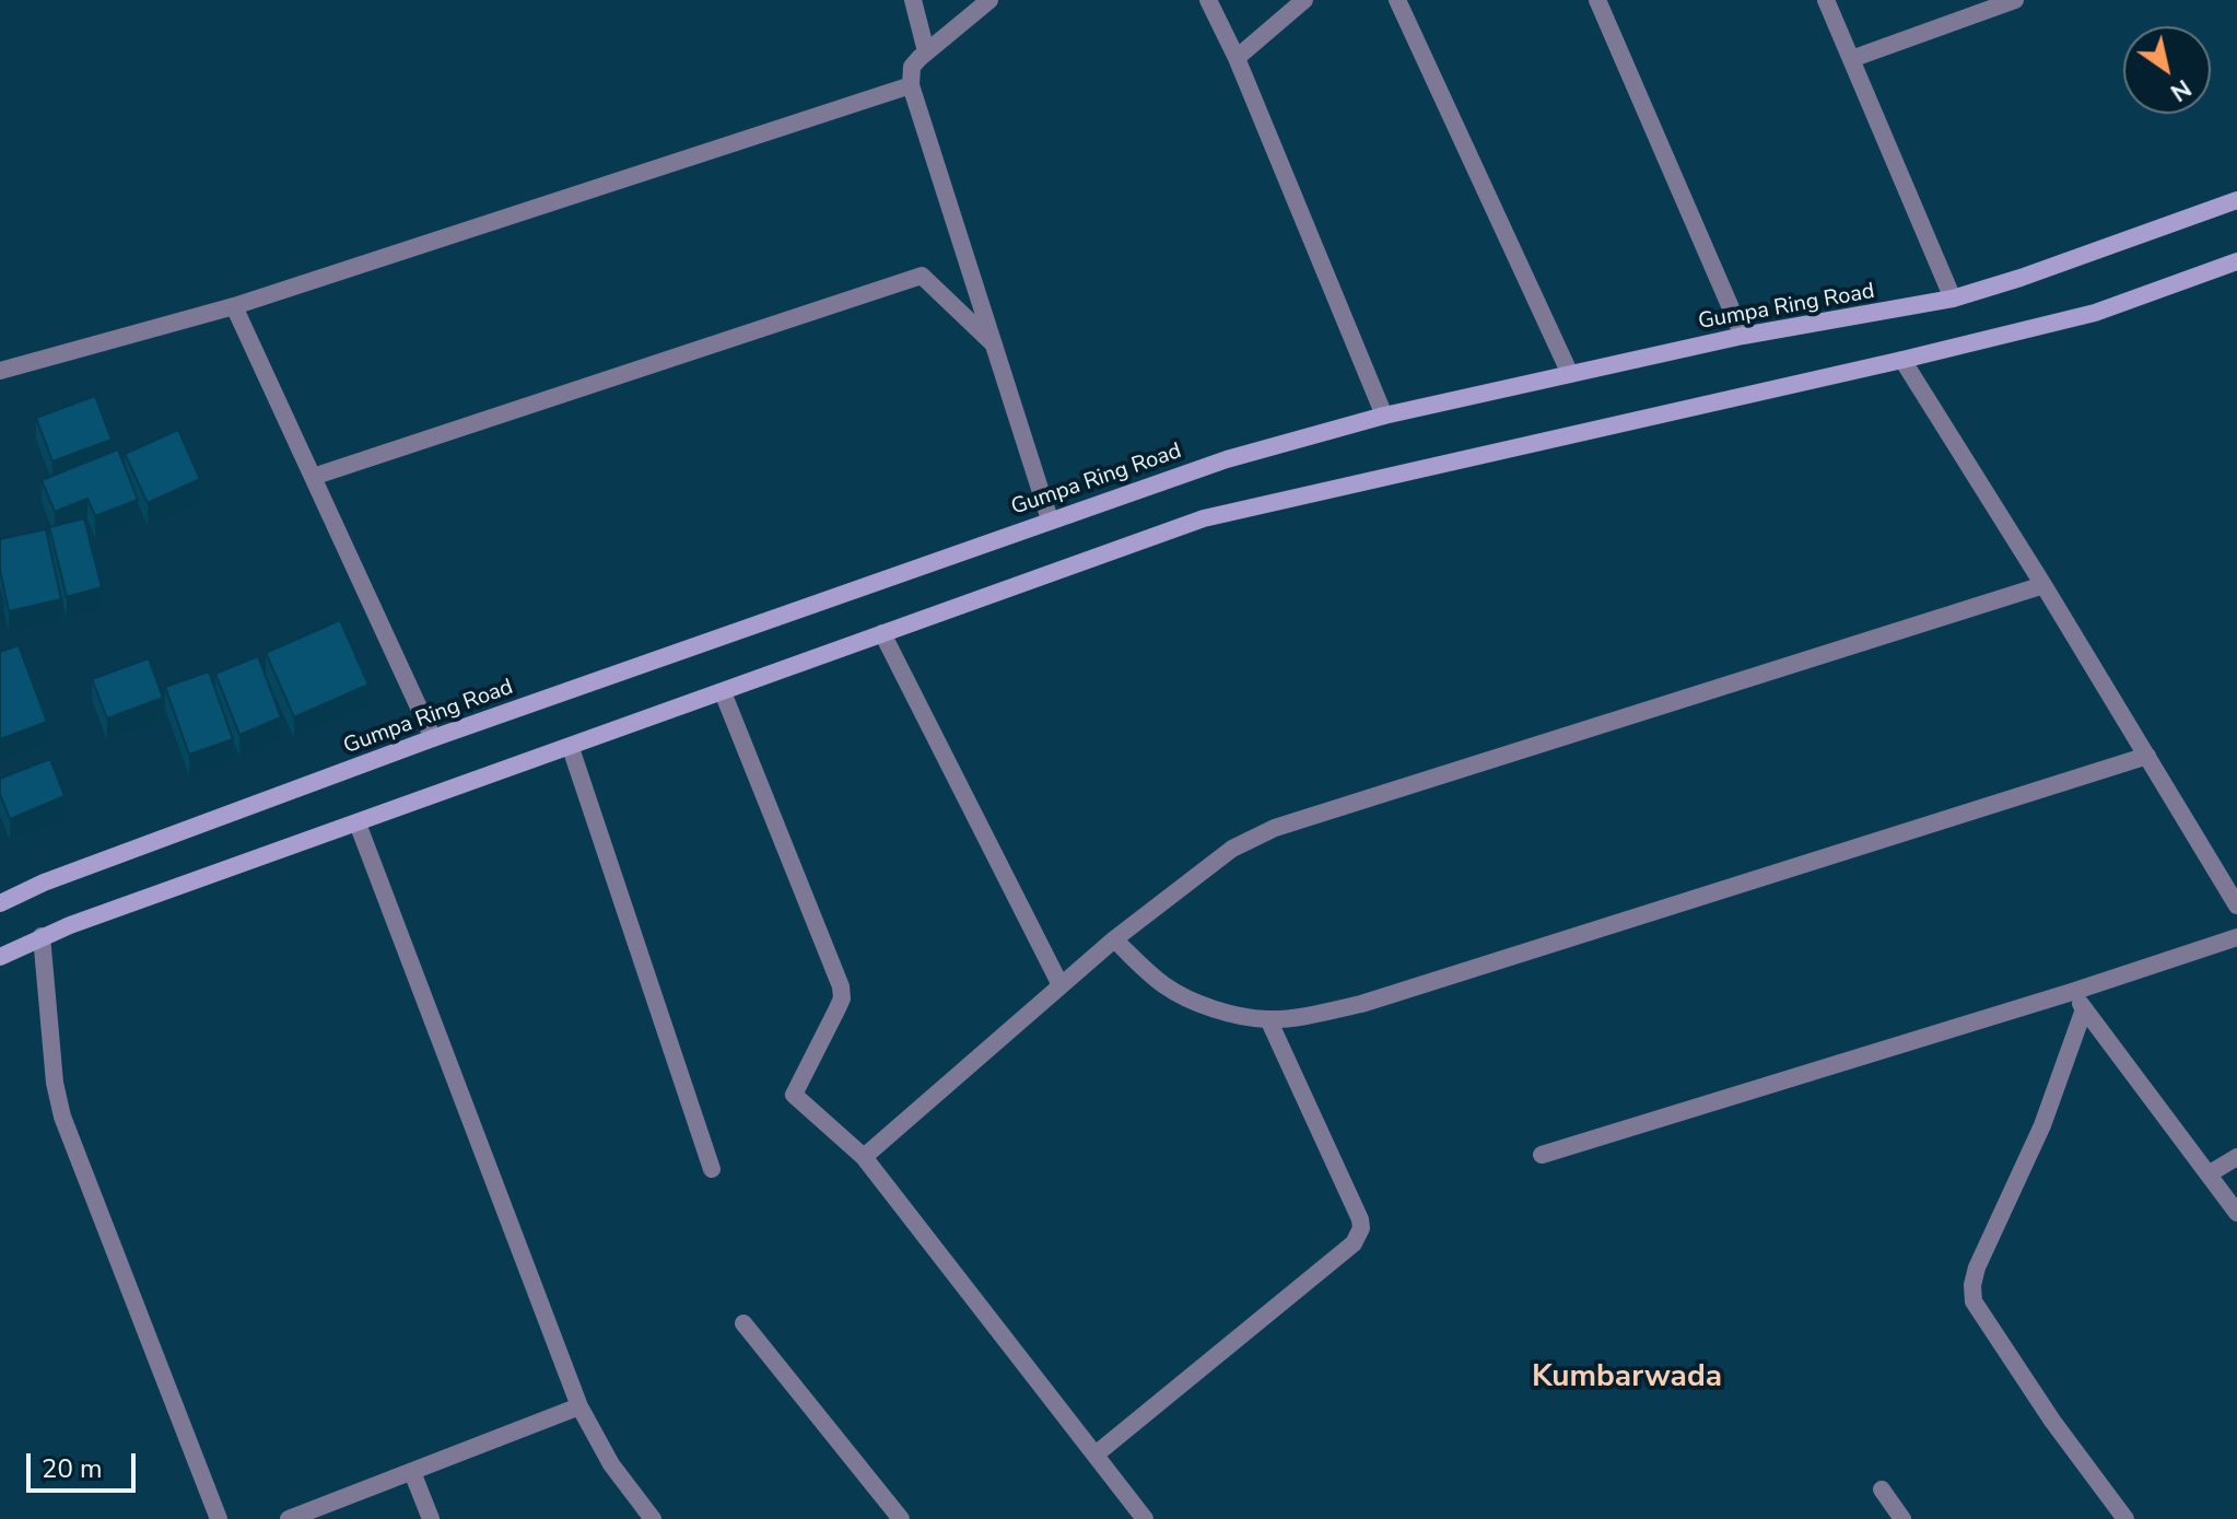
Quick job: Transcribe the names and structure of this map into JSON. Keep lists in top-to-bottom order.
{
  "streets": {
    "street": ["Gumpa Ring Road"]
  },
  "districts": ["Kumbarwada"],
  "scale_bar": "20 m",
  "north": "bottom right"
}
